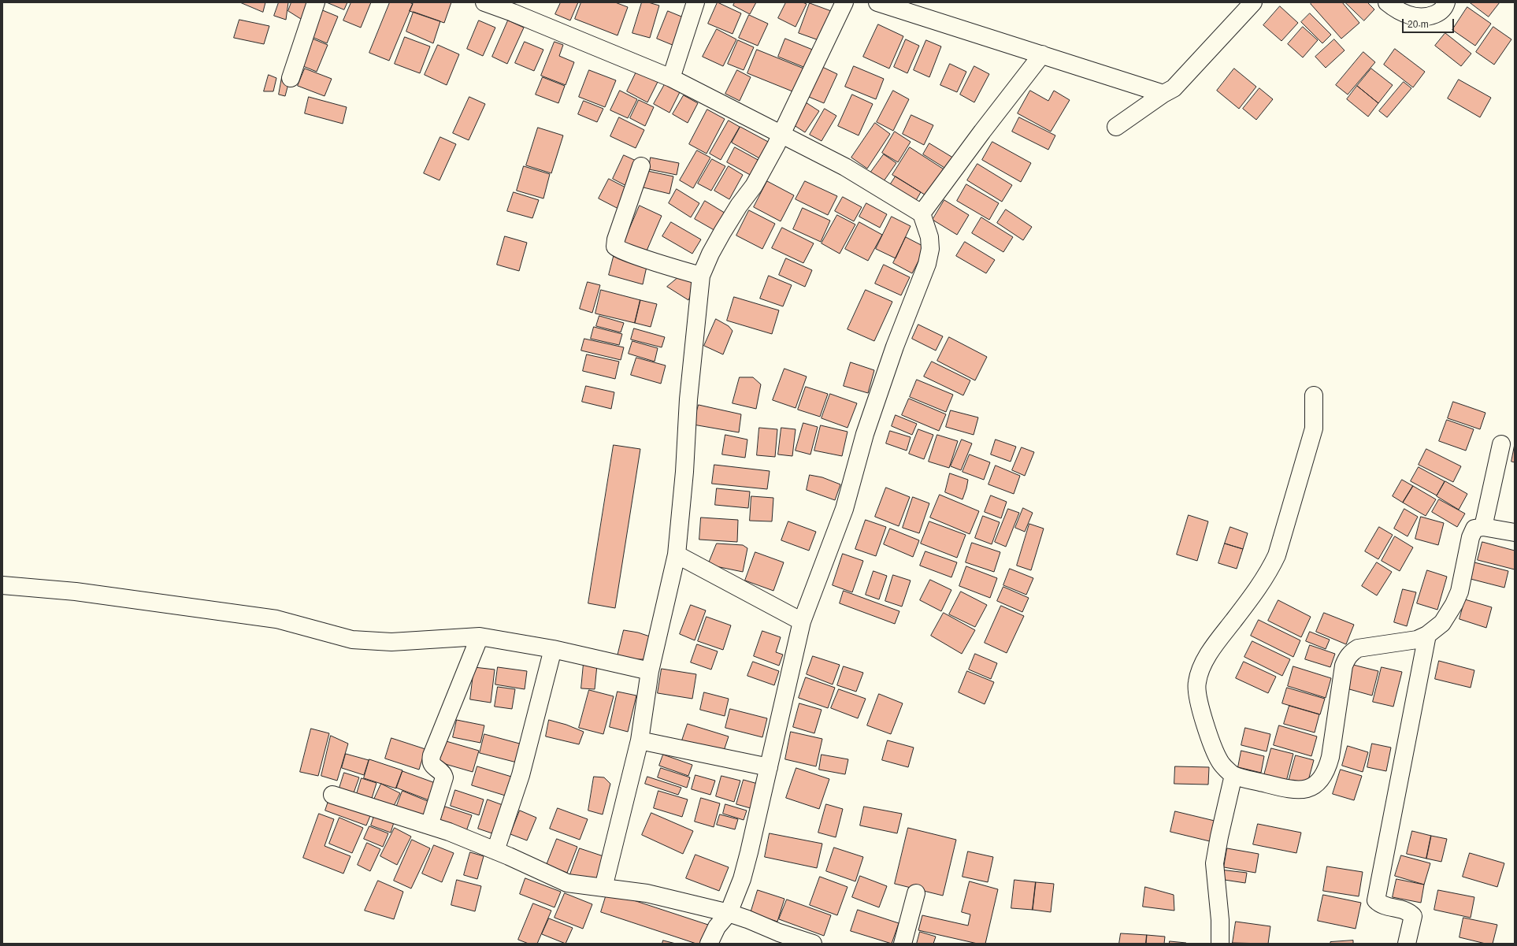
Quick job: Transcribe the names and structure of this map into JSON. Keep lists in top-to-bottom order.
{
  "scale_bar": "20 m"
}
